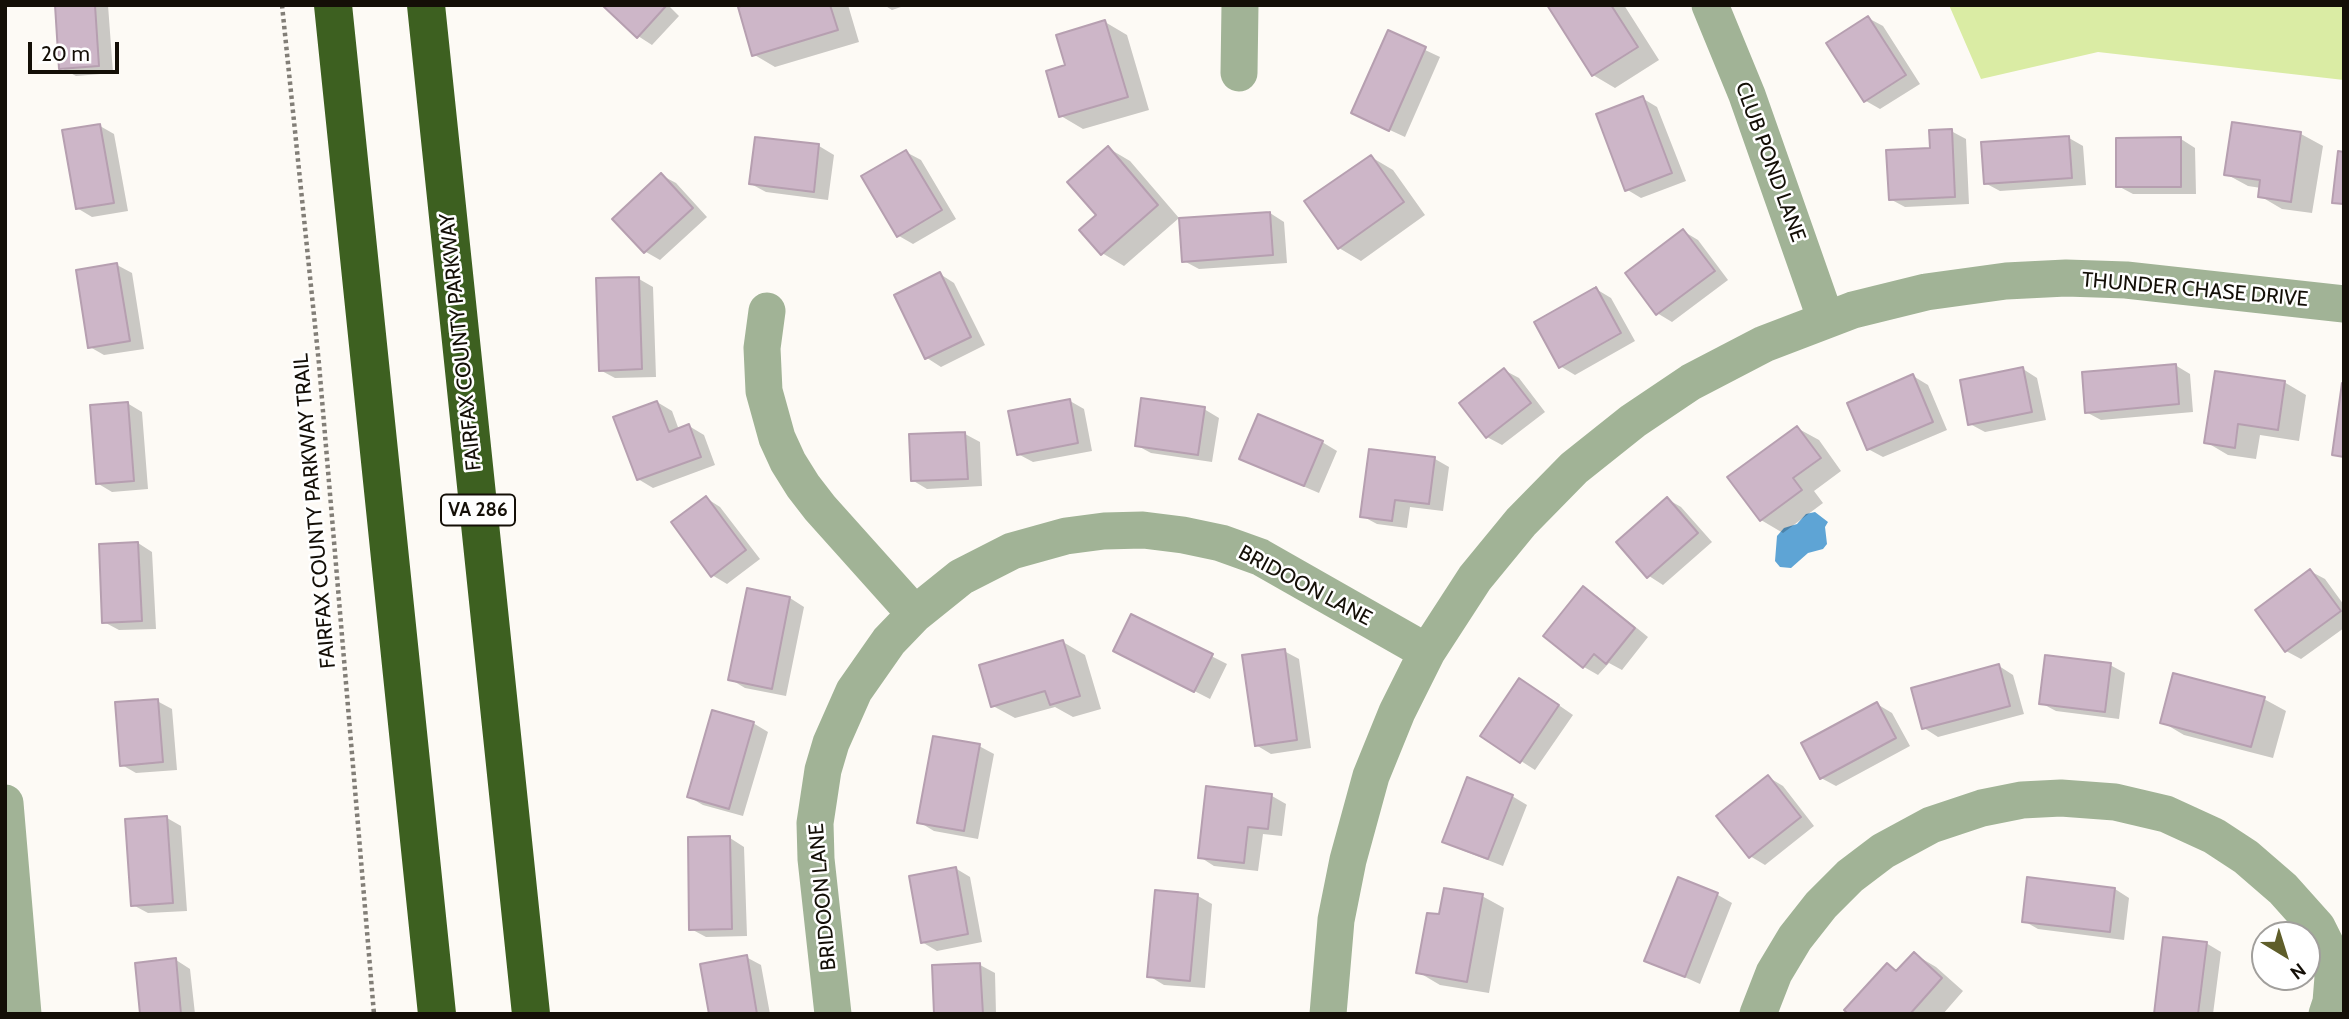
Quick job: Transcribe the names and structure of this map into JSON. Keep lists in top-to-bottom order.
{
  "streets": {
    "highway": ["FAIRFAX COUNTY PARKWAY", "VA 286"],
    "street": ["CLUB POND LANE", "THUNDER CHASE DRIVE", "BRIDOON LANE"],
    "path": ["FAIRFAX COUNTY PARKWAY TRAIL"]
  },
  "crossings": [
    ["CLUB POND LANE", "THUNDER CHASE DRIVE"],
    ["THUNDER CHASE DRIVE", "BRIDOON LANE"]
  ],
  "scale_bar": "20 m",
  "north": "bottom right"
}
